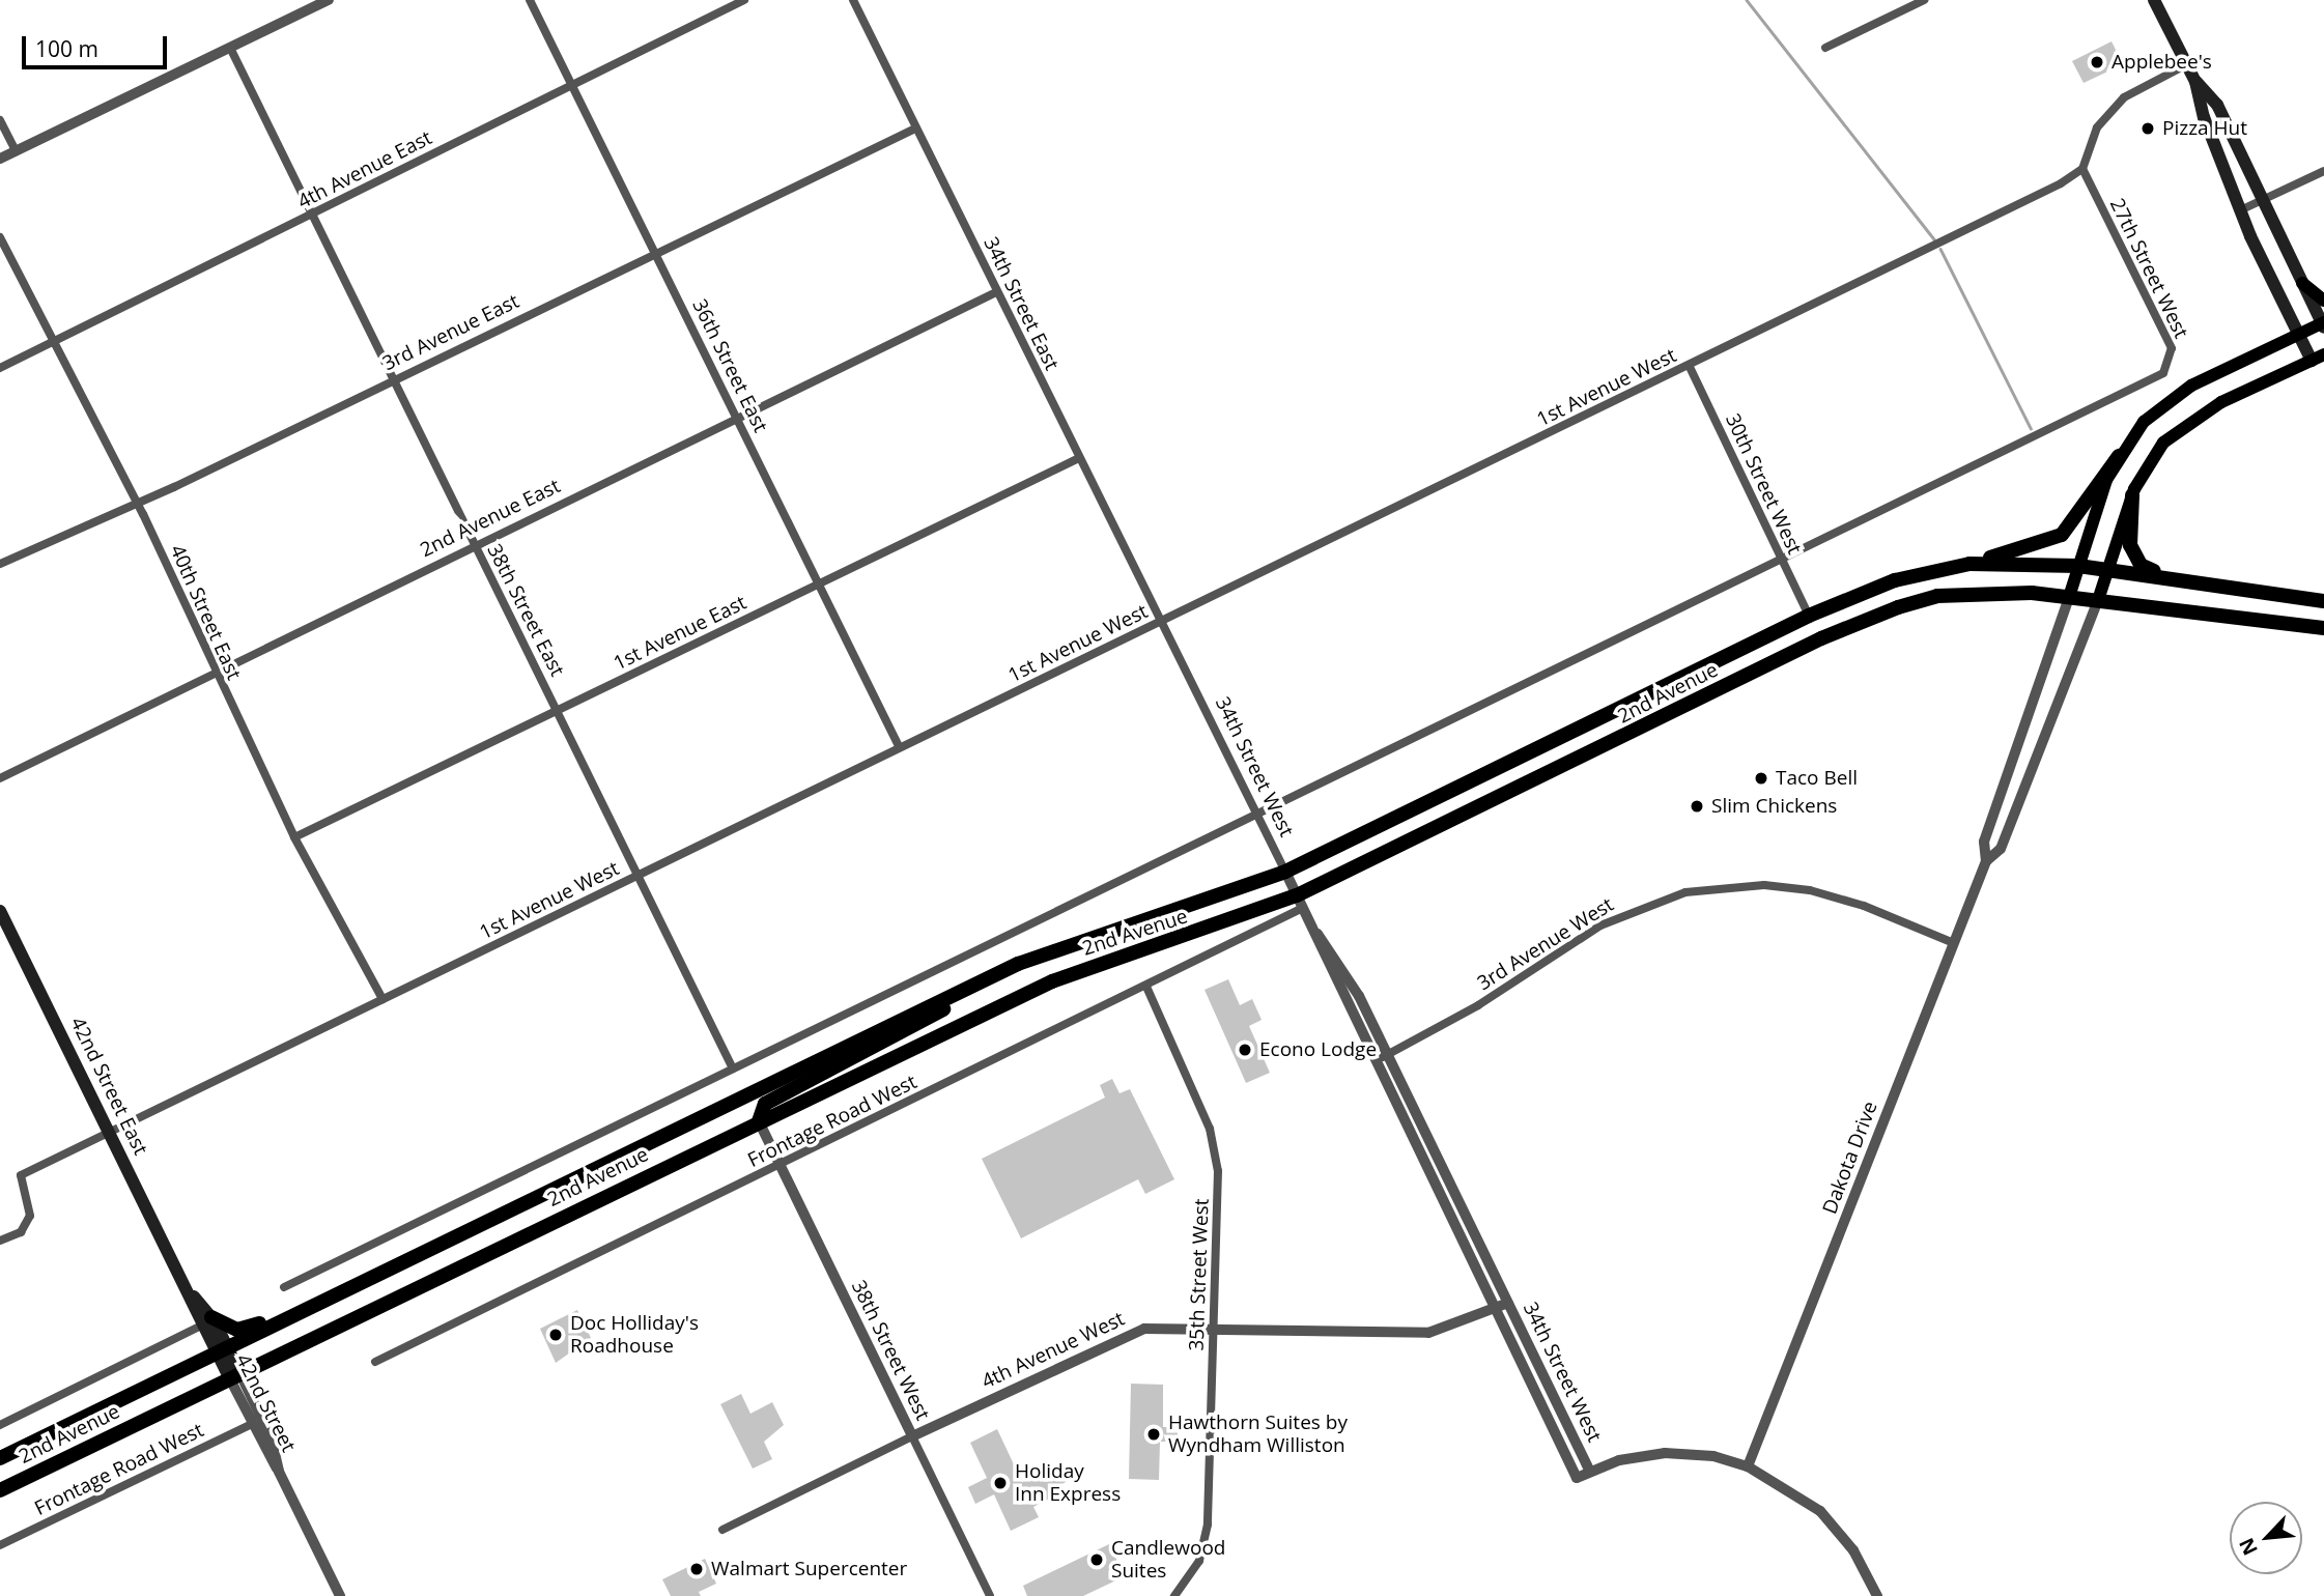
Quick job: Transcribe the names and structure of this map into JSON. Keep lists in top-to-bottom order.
{
  "streets": {
    "highway": ["2nd Avenue"],
    "main road": ["42nd Street East"],
    "street": [
      "4th Avenue East",
      "27th Street West",
      "34th Street East",
      "3rd Avenue East",
      "36th Street East",
      "1st Avenue West",
      "30th Street West",
      "2nd Avenue East",
      "38th Street East",
      "40th Street East",
      "1st Avenue East",
      "34th Street West",
      "3rd Avenue West",
      "Frontage Road West",
      "Dakota Drive",
      "35th Street West",
      "38th Street West",
      "4th Avenue West",
      "42nd Street"
    ]
  },
  "crossings": [
    ["4th Avenue East", "36th Street East"],
    ["4th Avenue East", "38th Street East"],
    ["4th Avenue East", "40th Street East"],
    ["27th Street West", "1st Avenue West"],
    ["27th Street West", "30th Street West"],
    ["27th Street West", "34th Street West"],
    ["34th Street East", "3rd Avenue East"],
    ["34th Street East", "1st Avenue West"],
    ["34th Street East", "2nd Avenue East"],
    ["34th Street East", "1st Avenue East"],
    ["34th Street East", "34th Street West"],
    ["3rd Avenue East", "36th Street East"],
    ["3rd Avenue East", "38th Street East"],
    ["3rd Avenue East", "40th Street East"],
    ["36th Street East", "1st Avenue West"],
    ["36th Street East", "2nd Avenue East"],
    ["36th Street East", "1st Avenue East"],
    ["1st Avenue West", "30th Street West"],
    ["1st Avenue West", "38th Street East"],
    ["1st Avenue West", "40th Street East"],
    ["1st Avenue West", "34th Street West"],
    ["1st Avenue West", "42nd Street East"],
    ["30th Street West", "2nd Avenue"],
    ["2nd Avenue East", "38th Street East"],
    ["2nd Avenue East", "40th Street East"],
    ["38th Street East", "1st Avenue East"],
    ["40th Street East", "1st Avenue East"],
    ["2nd Avenue", "34th Street West"],
    ["2nd Avenue", "42nd Street East"],
    ["2nd Avenue", "Frontage Road West"],
    ["2nd Avenue", "Dakota Drive"],
    ["2nd Avenue", "38th Street West"],
    ["2nd Avenue", "42nd Street"],
    ["34th Street West", "3rd Avenue West"],
    ["34th Street West", "Frontage Road West"],
    ["34th Street West", "4th Avenue West"],
    ["3rd Avenue West", "Dakota Drive"],
    ["42nd Street East", "42nd Street"],
    ["Frontage Road West", "35th Street West"],
    ["Frontage Road West", "38th Street West"],
    ["Frontage Road West", "42nd Street"],
    ["35th Street West", "4th Avenue West"],
    ["38th Street West", "4th Avenue West"]
  ],
  "places": [
    "Applebee's",
    "Pizza Hut",
    "Taco Bell",
    "Slim Chickens",
    "Econo Lodge",
    "Doc Holliday's Roadhouse",
    "Hawthorn Suites by Wyndham Williston",
    "Holiday Inn Express",
    "Candlewood Suites",
    "Walmart Supercenter"
  ],
  "scale_bar": "100 m",
  "north": "bottom left"
}
